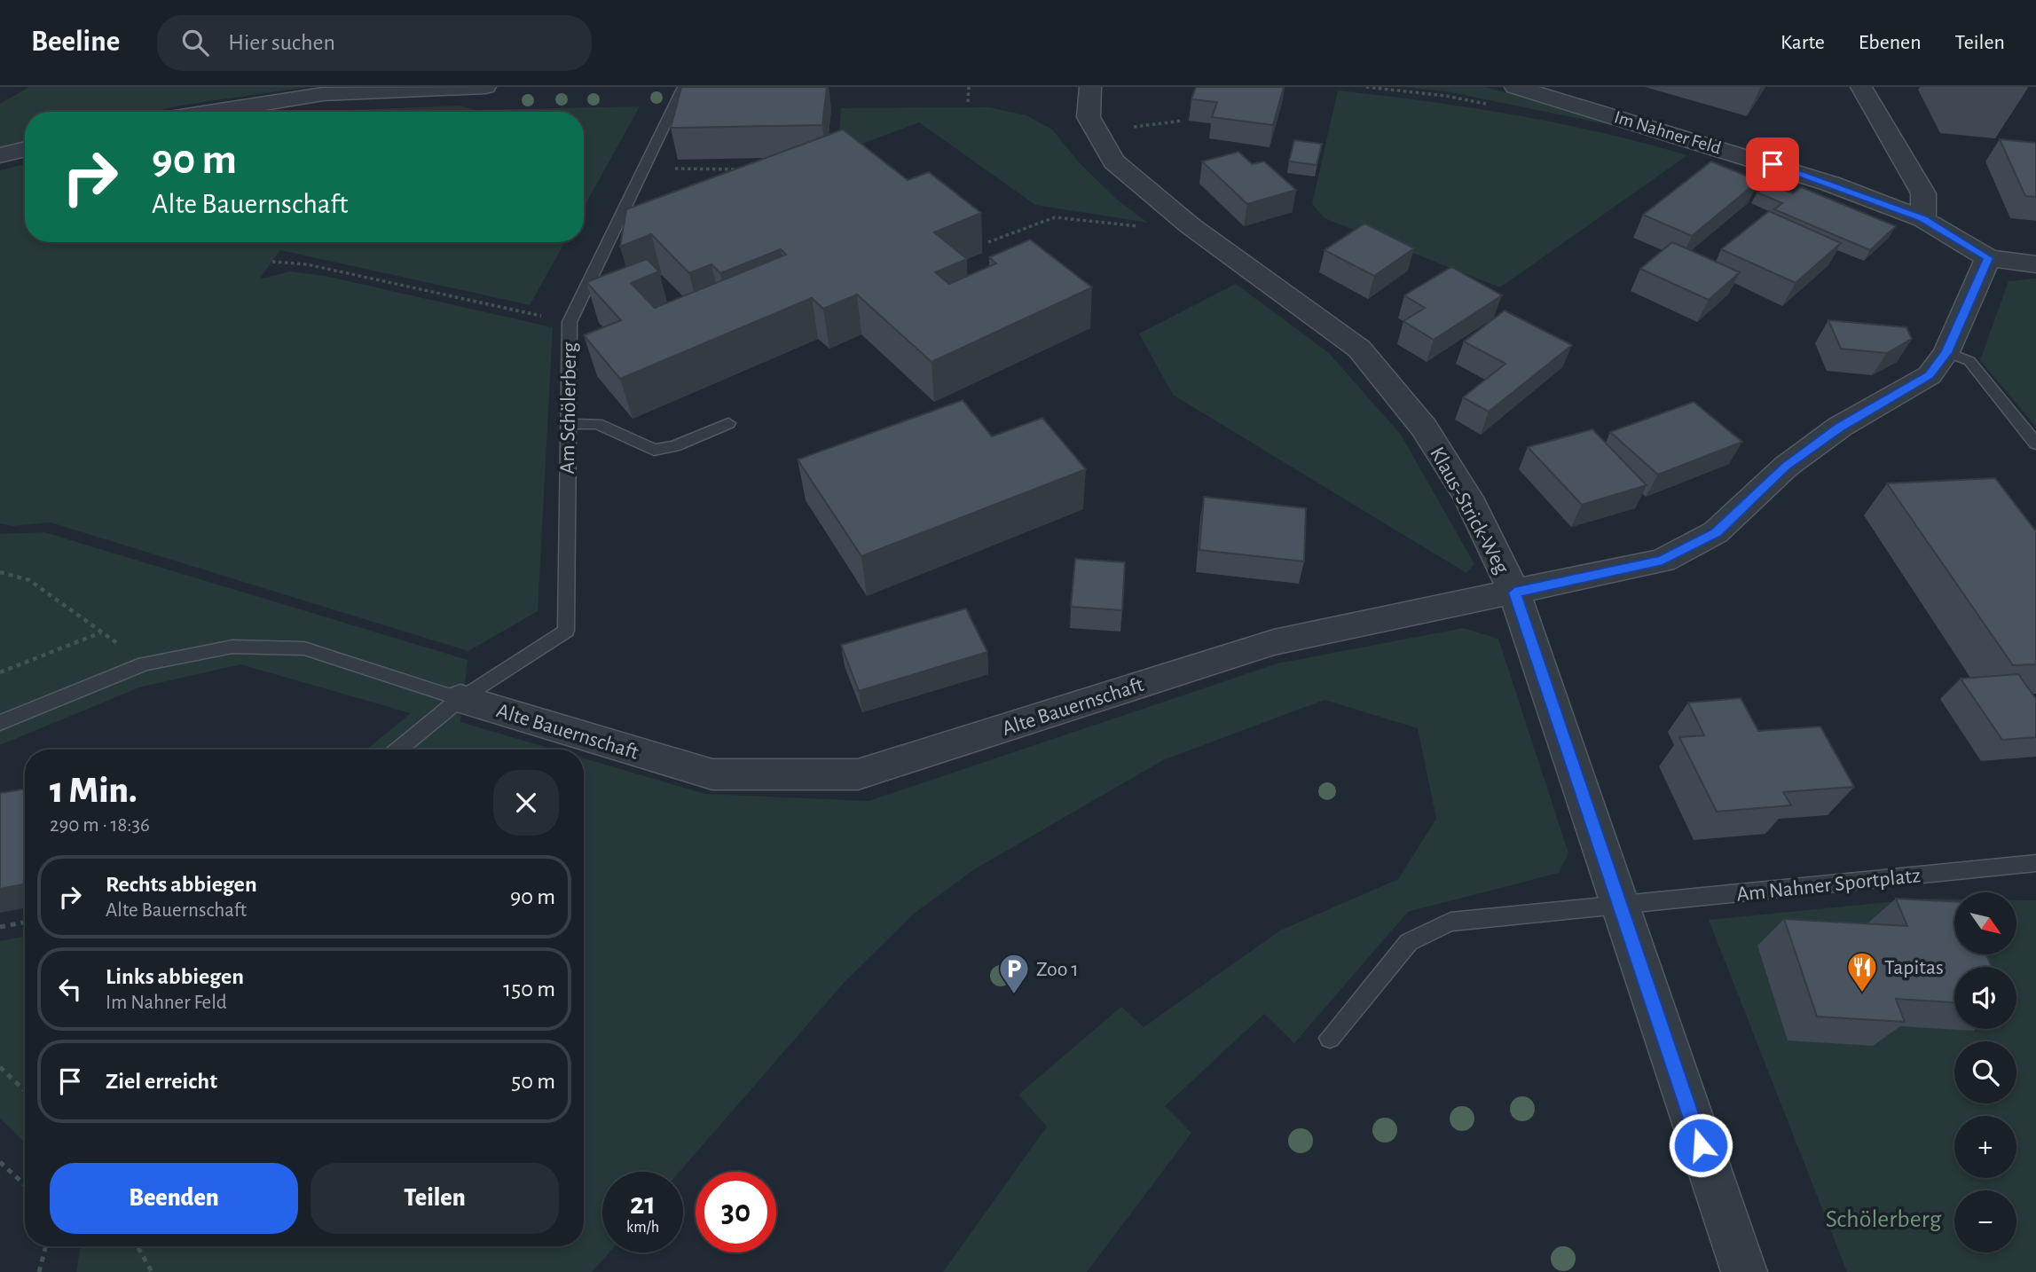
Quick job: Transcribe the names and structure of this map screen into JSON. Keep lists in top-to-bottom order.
{
  "streets": {
    "street": ["Im Nahner Feld", "Klaus-Strick-Weg", "Alte Bauernschaft"],
    "lane": ["Am Schölerberg", "Am Nahner Sportplatz"]
  },
  "crossings": [
    ["Im Nahner Feld", "Alte Bauernschaft"],
    ["Am Schölerberg", "Alte Bauernschaft"],
    ["Klaus-Strick-Weg", "Alte Bauernschaft"],
    ["Klaus-Strick-Weg", "Am Nahner Sportplatz"]
  ],
  "parks": ["Schölerberg"],
  "places": {
    "restaurant": ["Tapitas"],
    "parking": ["Zoo 1"]
  },
  "north": "bottom right",
  "page": {
    "header": "Beeline",
    "search": "Hier suchen",
    "nav": ["Karte", "Ebenen", "Teilen"],
    "turn": ["90 m", "Alte Bauernschaft"],
    "heading": ["1 Min.", "290 m · 18:36"],
    "list": [
      {
        "name": "Rechts abbiegen",
        "note": "Alte Bauernschaft",
        "value": "90 m"
      },
      {
        "name": "Links abbiegen",
        "note": "Im Nahner Feld",
        "value": "150 m"
      },
      {
        "name": "Ziel erreicht",
        "value": "50 m"
      }
    ],
    "map_buttons": ["+", "−"],
    "buttons": ["Beenden", "Teilen"],
    "speed": "21 km/h",
    "limit": "30"
  }
}
